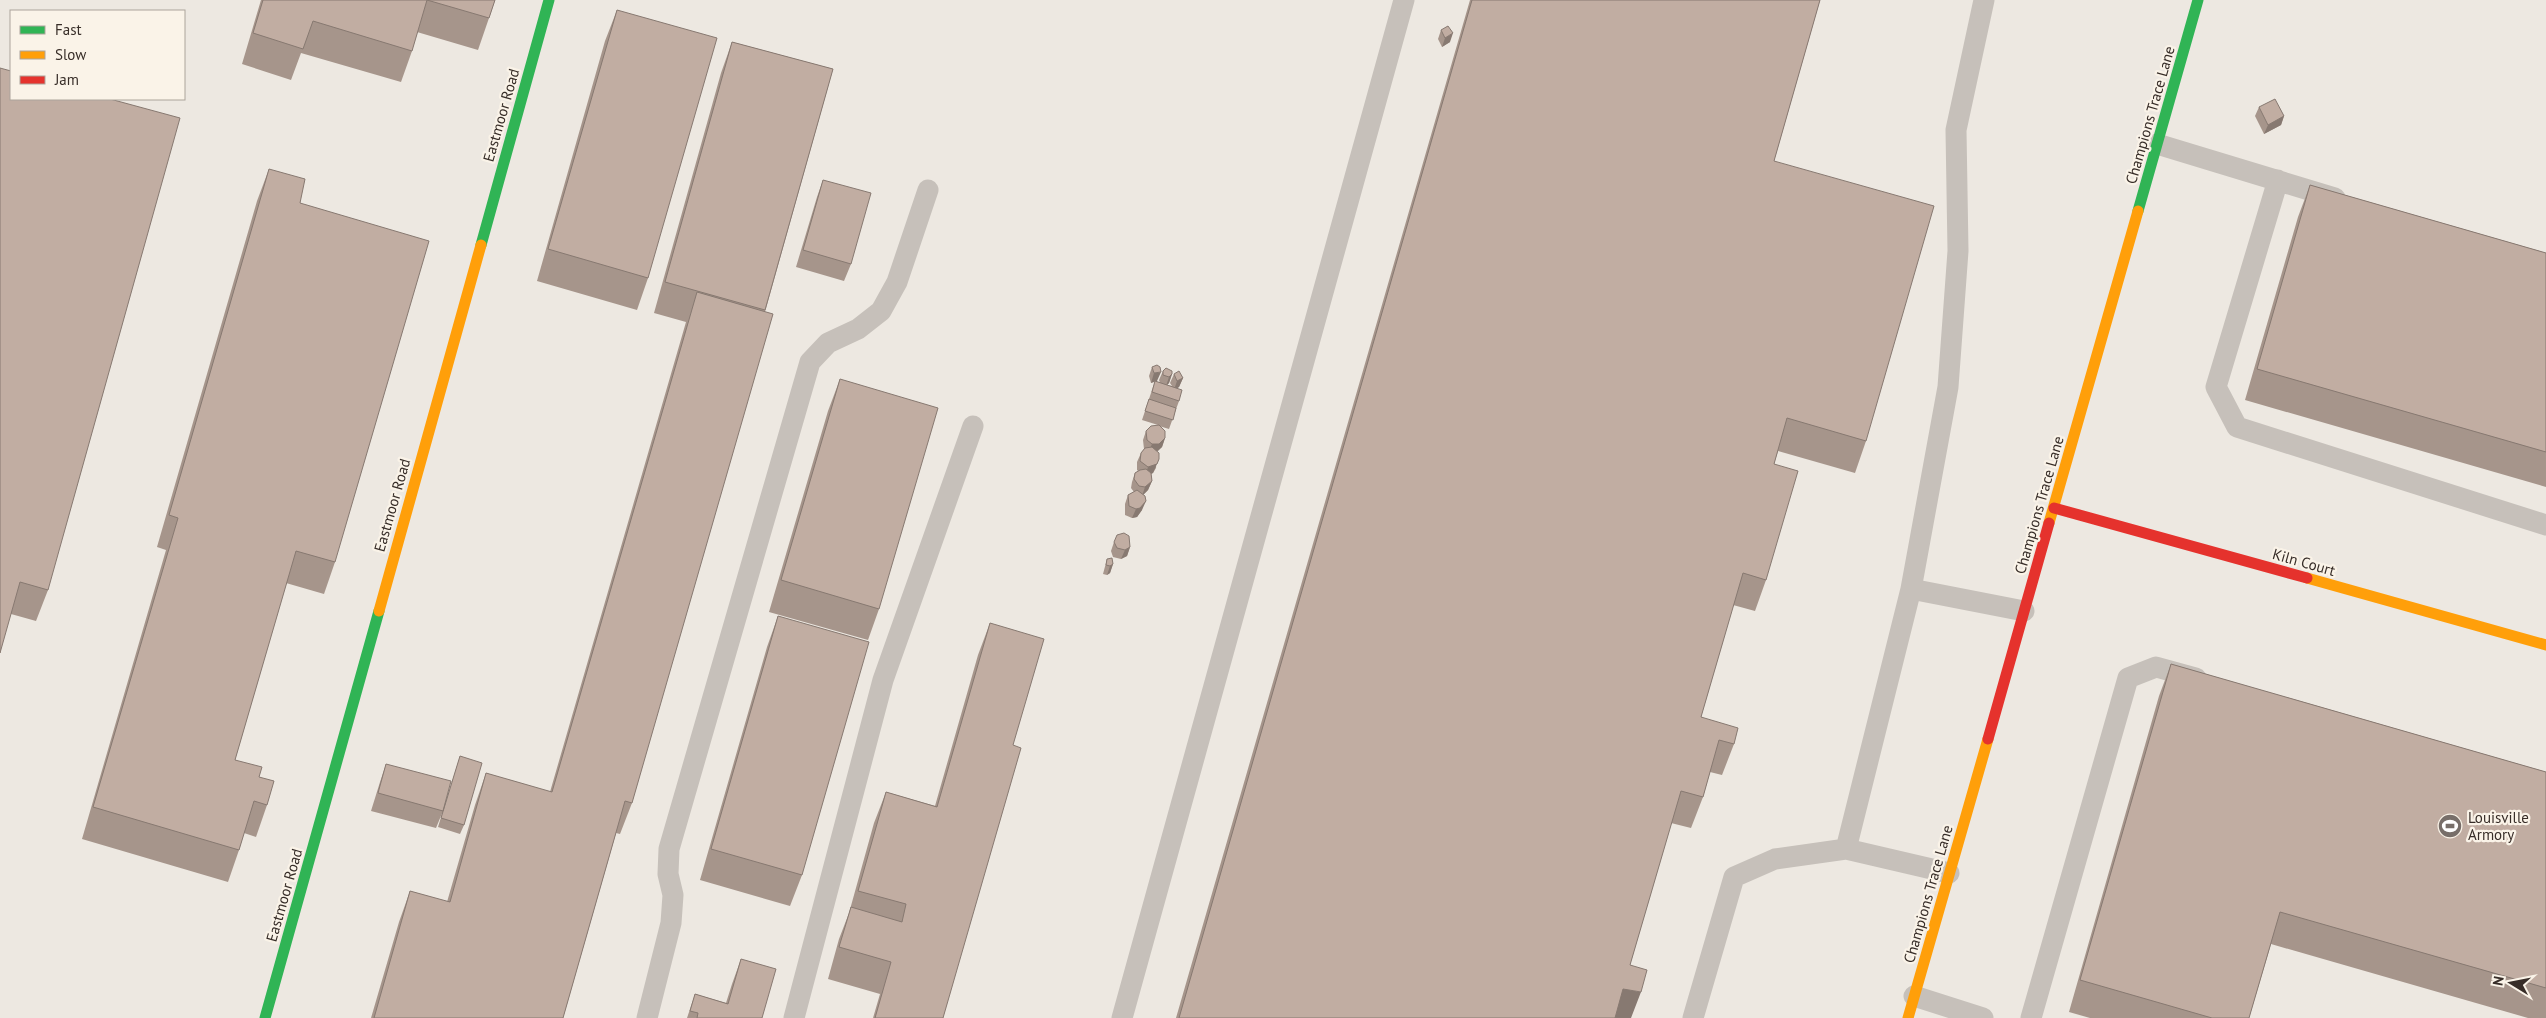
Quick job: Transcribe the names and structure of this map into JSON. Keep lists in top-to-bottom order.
{
  "streets": {
    "street": ["Eastmoor Road", "Champions Trace Lane", "Kiln Court"]
  },
  "crossings": [
    ["Champions Trace Lane", "Kiln Court"]
  ],
  "places": {
    "sports": ["Louisville Armory"]
  },
  "legend": ["Fast", "Slow", "Jam"],
  "north": "left"
}
